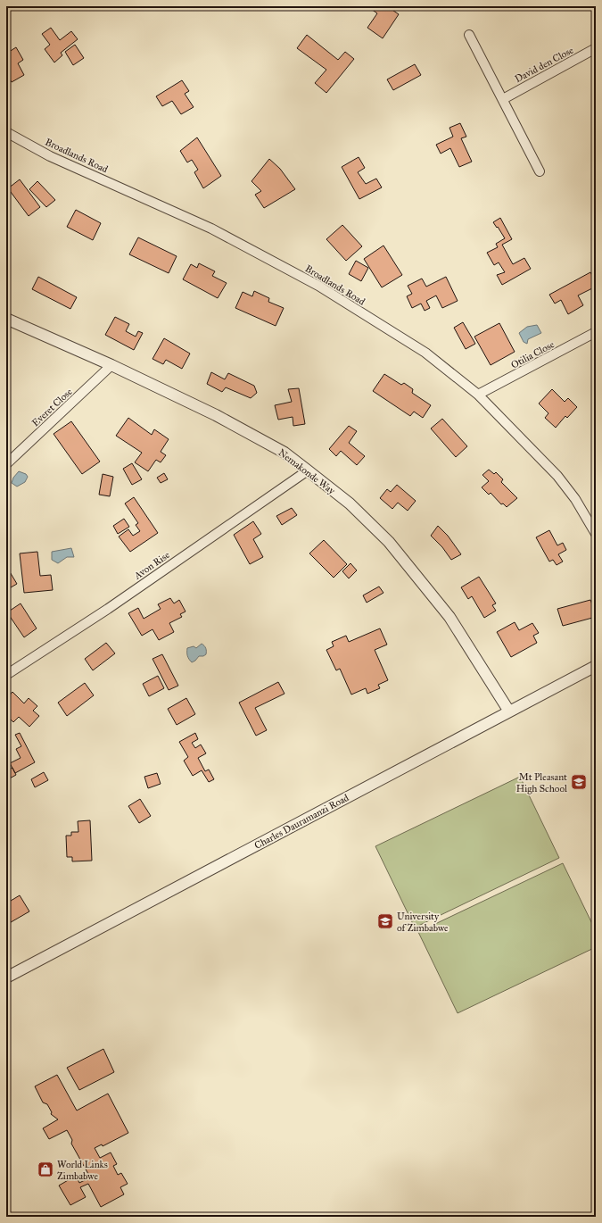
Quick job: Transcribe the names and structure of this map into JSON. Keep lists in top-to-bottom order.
{
  "streets": {
    "street": [
      "David den Close",
      "Broadlands Road",
      "Otilia Close",
      "Everet Close",
      "Nemakonde Way",
      "Avon Rise",
      "Charles Dauramanzi Road"
    ]
  },
  "crossings": [
    ["Broadlands Road", "Otilia Close"],
    ["Everet Close", "Nemakonde Way"],
    ["Nemakonde Way", "Avon Rise"],
    ["Nemakonde Way", "Charles Dauramanzi Road"]
  ],
  "places": {
    "school or university": ["Mt Pleasant High School", "University of Zimbabwe"],
    "shop": ["World Links Zimbabwe"]
  }
}
